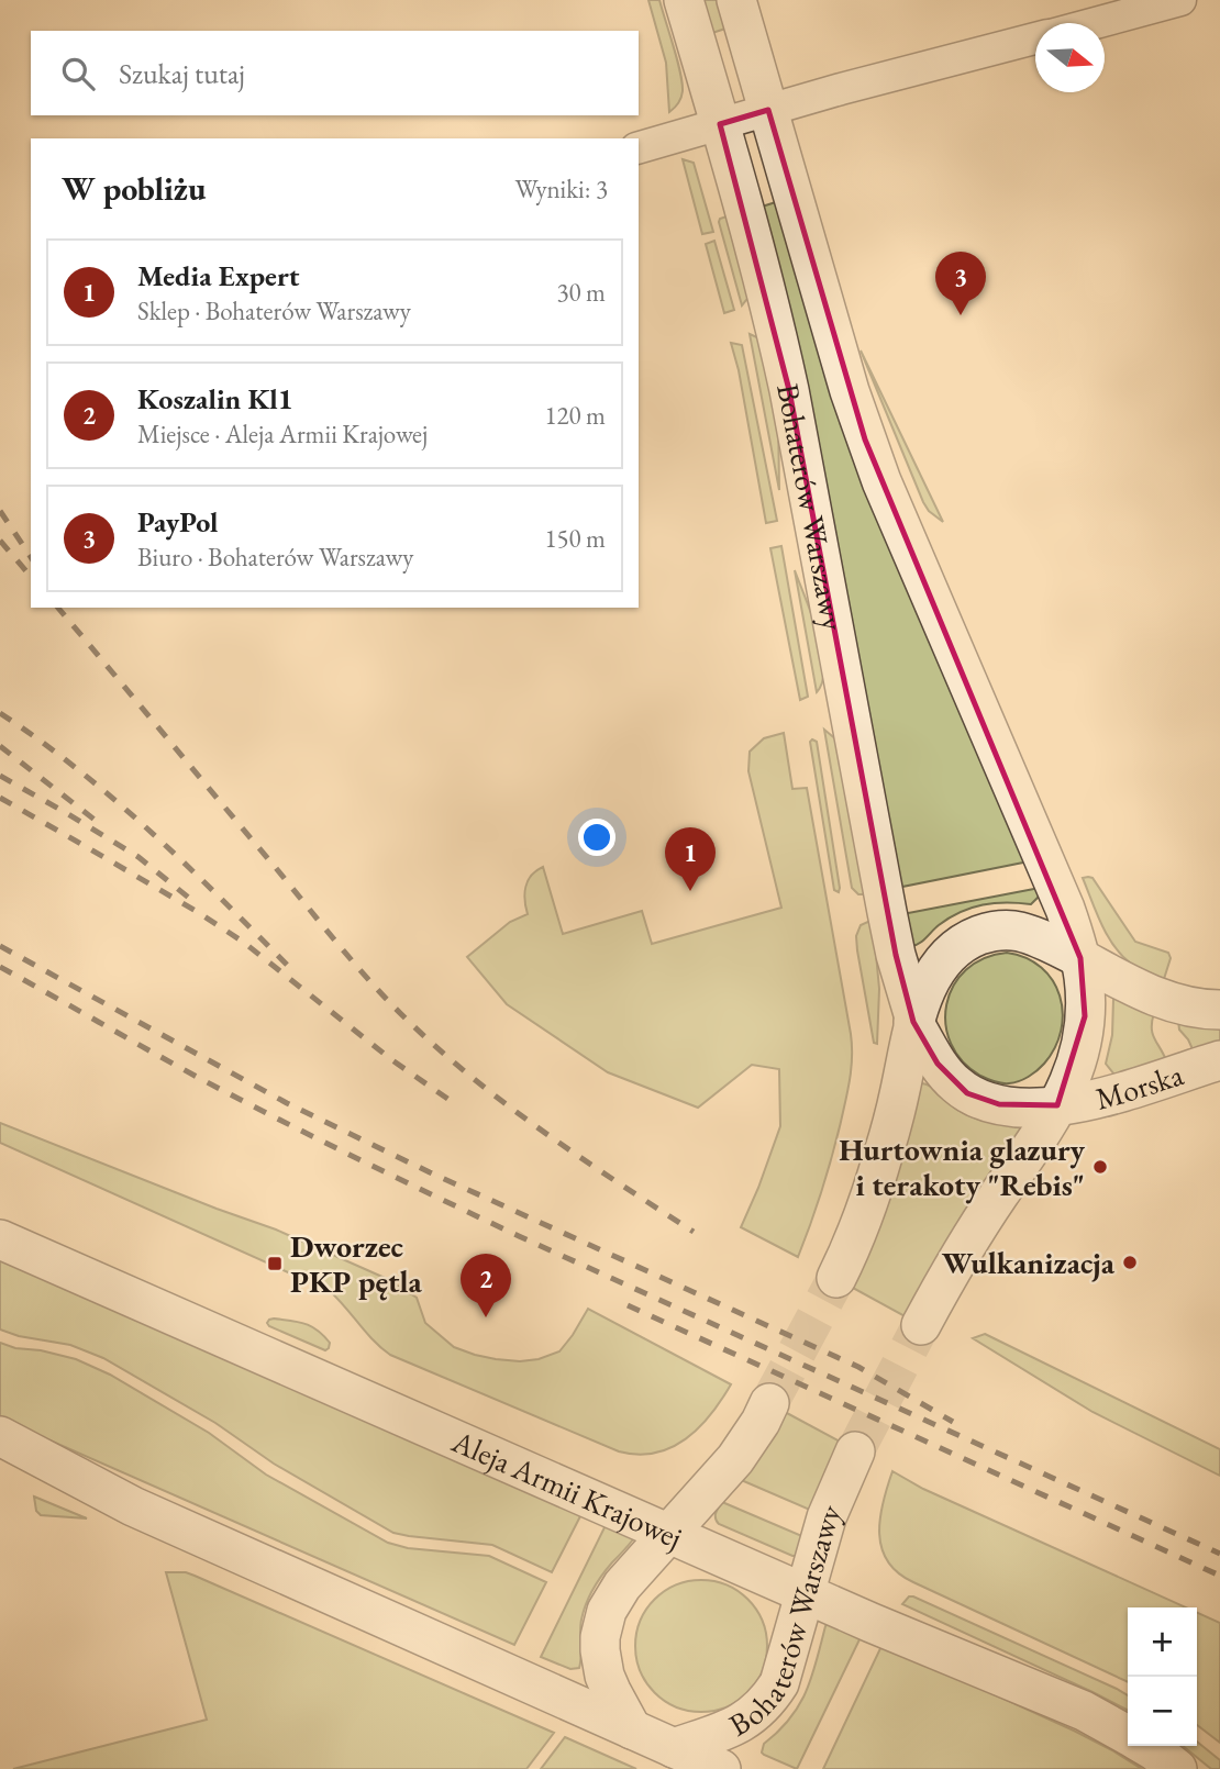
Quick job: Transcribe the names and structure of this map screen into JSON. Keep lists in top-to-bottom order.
{
  "streets": {
    "street": ["Bohaterów Warszawy", "Morska", "Aleja Armii Krajowej"]
  },
  "crossings": [
    ["Bohaterów Warszawy", "Morska"],
    ["Bohaterów Warszawy", "Aleja Armii Krajowej"]
  ],
  "places": {
    "other": ["Hurtownia glazury i terakoty \"Rebis\"", "Wulkanizacja"],
    "transit": ["Dworzec PKP pętla"]
  },
  "north": "right",
  "page": {
    "search": "Szukaj tutaj",
    "heading": ["W pobliżu", "Wyniki: 3"],
    "list": [
      {
        "mark": "1",
        "name": "Media Expert",
        "note": "Sklep · Bohaterów Warszawy",
        "value": "30 m"
      },
      {
        "mark": "2",
        "name": "Koszalin Kl1",
        "note": "Miejsce · Aleja Armii Krajowej",
        "value": "120 m"
      },
      {
        "mark": "3",
        "name": "PayPol",
        "note": "Biuro · Bohaterów Warszawy",
        "value": "150 m"
      }
    ],
    "pins": ["3", "1", "2"],
    "map_buttons": ["+", "−"]
  }
}
